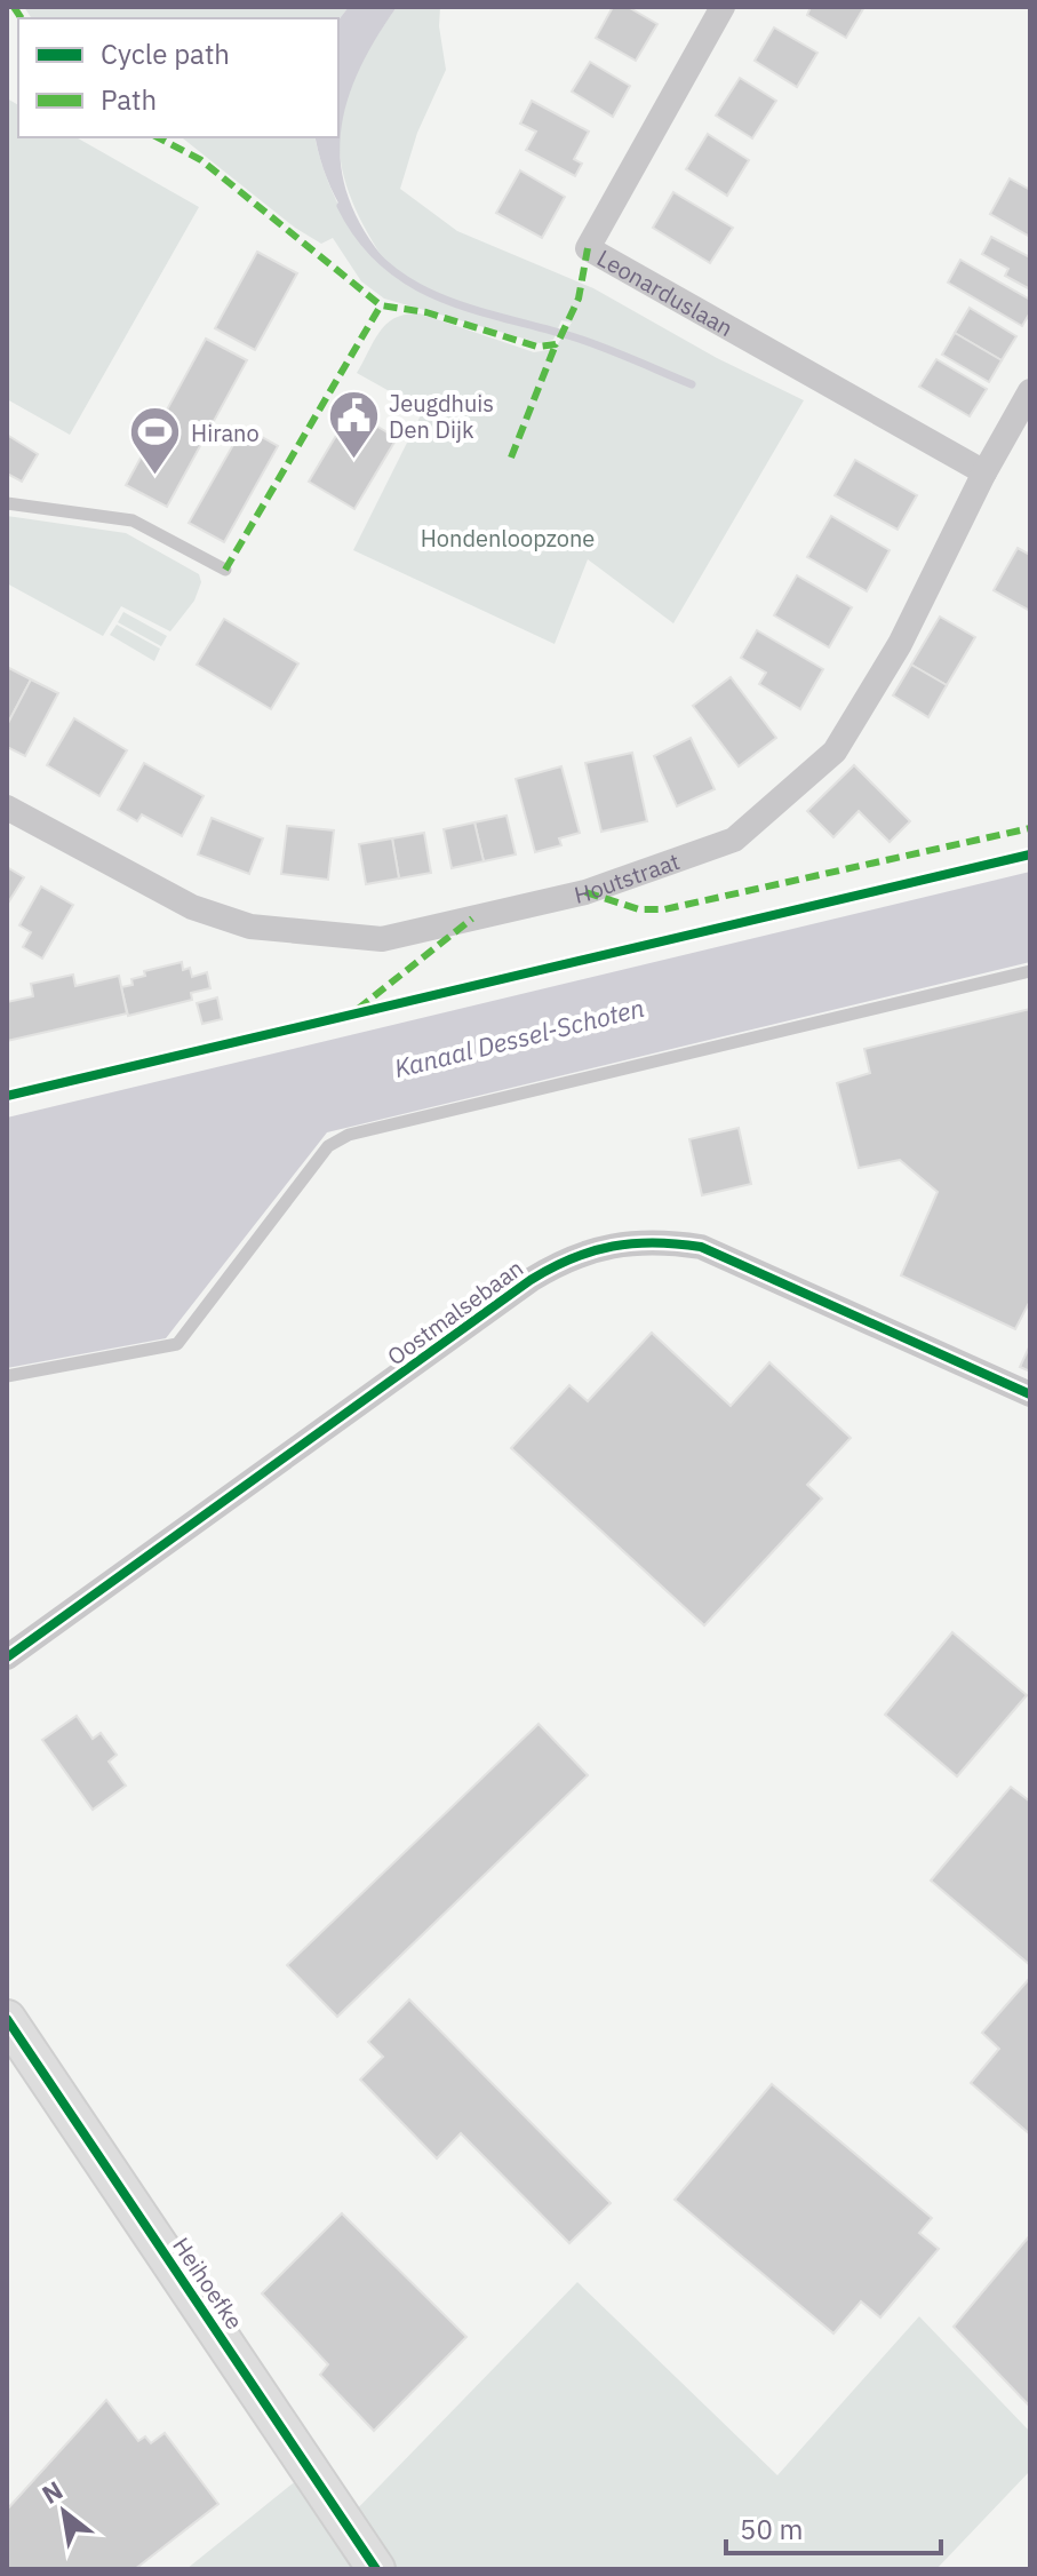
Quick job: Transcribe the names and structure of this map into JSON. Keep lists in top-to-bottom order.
{
  "streets": {
    "street": [
      "Leonarduslaan",
      "Houtstraat",
      "Oostmalsebaan",
      "Heihoefke"
    ]
  },
  "crossings": [
    ["Leonarduslaan", "Houtstraat"]
  ],
  "water": ["Kanaal Dessel-Schoten"],
  "parks": ["Hondenloopzone"],
  "places": {
    "public building": ["Jeugdhuis Den Dijk"],
    "sports": ["Hirano"]
  },
  "legend": ["Cycle path", "Path"],
  "scale_bar": "50 m",
  "north": "top left"
}
